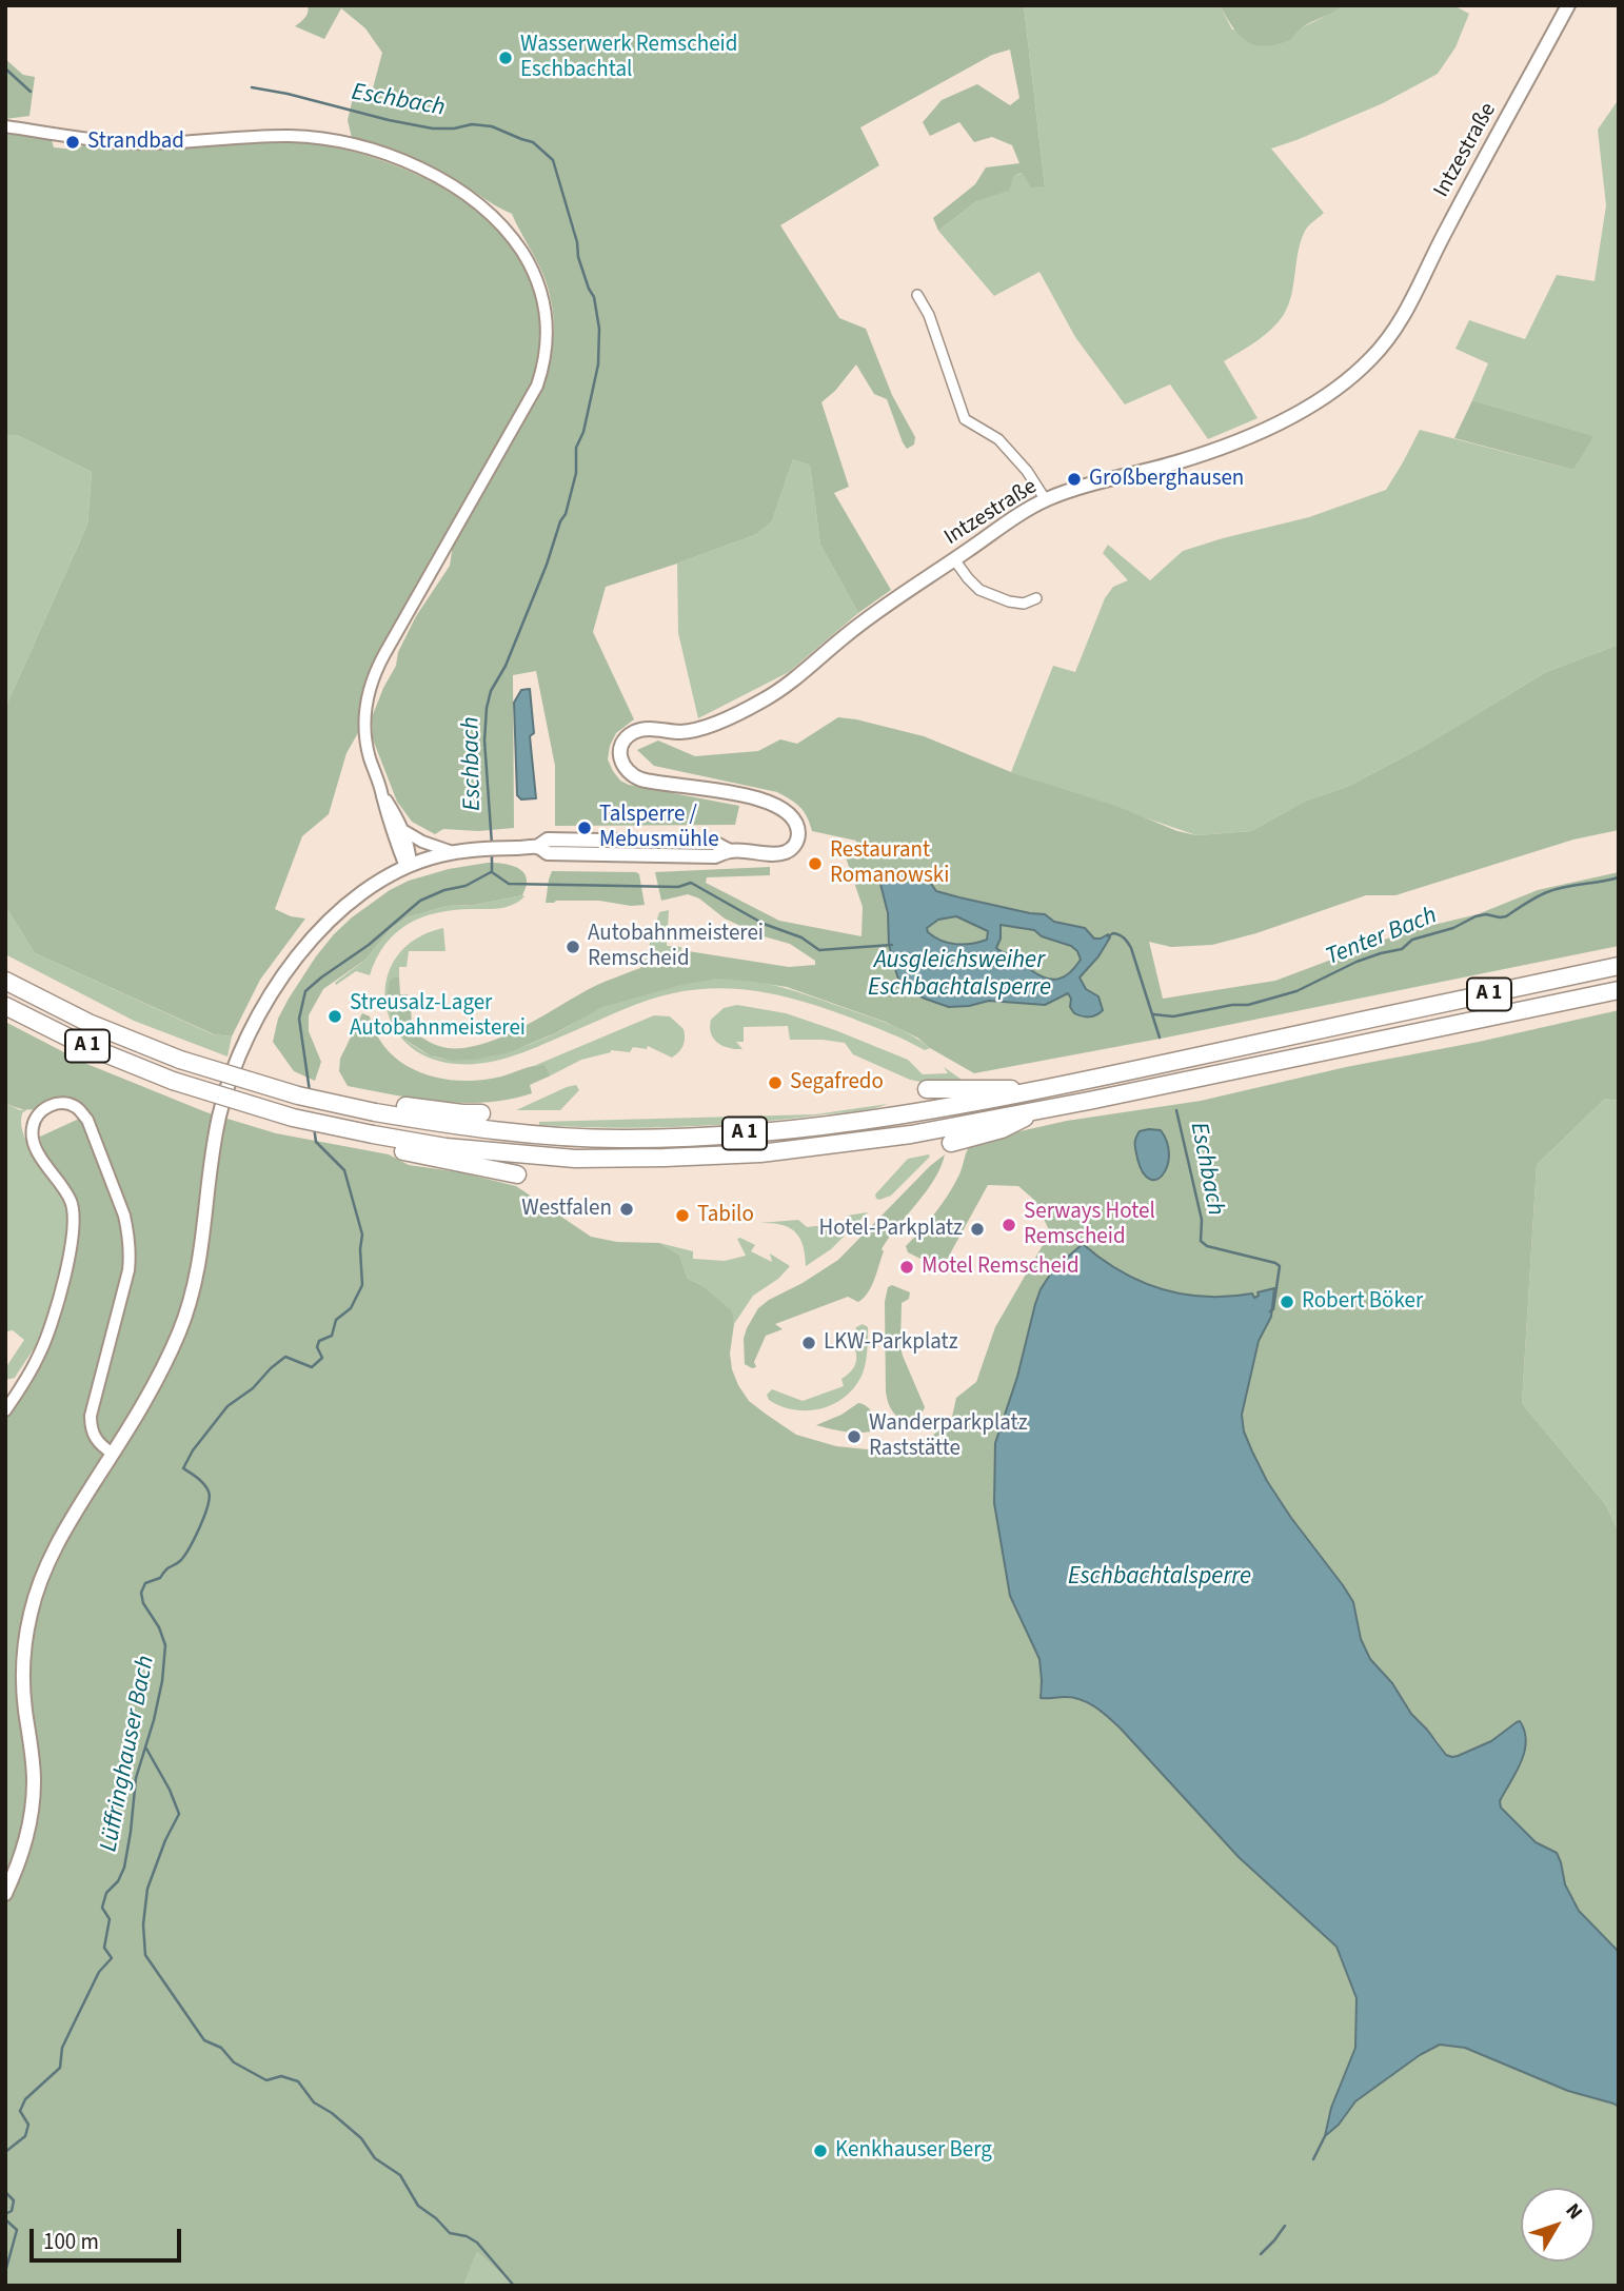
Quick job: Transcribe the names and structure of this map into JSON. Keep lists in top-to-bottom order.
{
  "streets": {
    "highway": ["A 1"],
    "main road": ["Intzestraße"]
  },
  "water": [
    "Eschbach",
    "Tenter Bach",
    "Ausgleichsweiher Eschbachtalsperre",
    "Eschbachtalsperre",
    "Lüffringhauser Bach"
  ],
  "places": [
    "Wasserwerk Remscheid Eschbachtal",
    "Strandbad",
    "Großberghausen",
    "Talsperre / Mebusmühle",
    "Restaurant Romanowski",
    "Autobahnmeisterei Remscheid",
    "Streusalz-Lager Autobahnmeisterei",
    "Segafredo",
    "Westfalen",
    "Tabilo",
    "Serways Hotel Remscheid",
    "Hotel-Parkplatz",
    "Motel Remscheid",
    "Robert Böker",
    "LKW-Parkplatz",
    "Wanderparkplatz Raststätte",
    "Kenkhauser Berg"
  ],
  "scale_bar": "100 m",
  "north": "top right"
}
